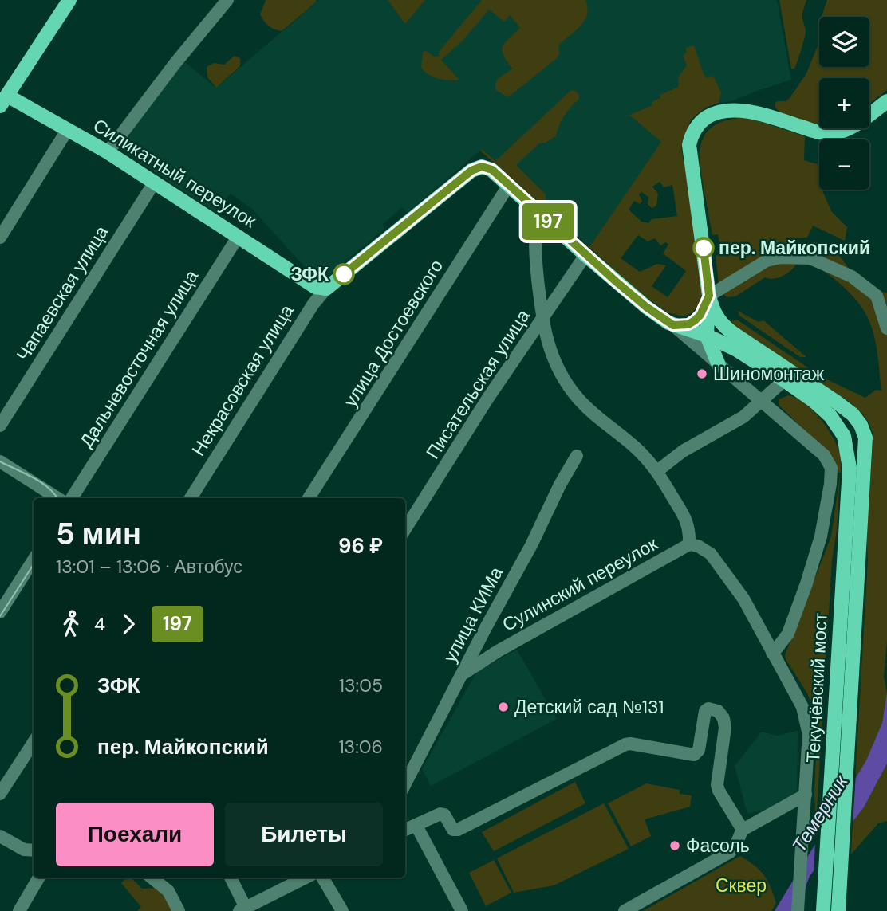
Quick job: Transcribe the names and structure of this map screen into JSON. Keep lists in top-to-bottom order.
{
  "streets": {
    "main road": ["Силикатный переулок", "Некрасовская улица", "Текучёвский мост"],
    "street": [
      "Чапаевская улица",
      "улица Достоевского",
      "Дальневосточная улица",
      "Писательская улица",
      "Сулинский переулок",
      "улица КИМа"
    ]
  },
  "crossings": [
    ["Силикатный переулок", "Чапаевская улица"],
    ["Силикатный переулок", "Дальневосточная улица"],
    ["Силикатный переулок", "Некрасовская улица"],
    ["улица Достоевского", "Текучёвский мост"],
    ["Некрасовская улица", "Текучёвский мост"],
    ["Писательская улица", "Текучёвский мост"],
    ["Сулинский переулок", "улица КИМа"]
  ],
  "water": ["Темерник"],
  "parks": ["Сквер"],
  "places": [
    "пер. Майкопский",
    "ЗФК",
    "Шиномонтаж",
    "Детский сад №131",
    "Фасоль"
  ],
  "lines": ["bus line 197"],
  "page": {
    "on_map": "197",
    "map_buttons": ["+", "−"],
    "heading": ["5 мин", "13:01 – 13:06 · Автобус", "96 ₽"],
    "legs": ["4", "197"],
    "list": [
      {
        "name": "ЗФК",
        "value": "13:05"
      },
      {
        "name": "пер. Майкопский",
        "value": "13:06"
      }
    ],
    "buttons": ["Поехали", "Билеты"]
  }
}
